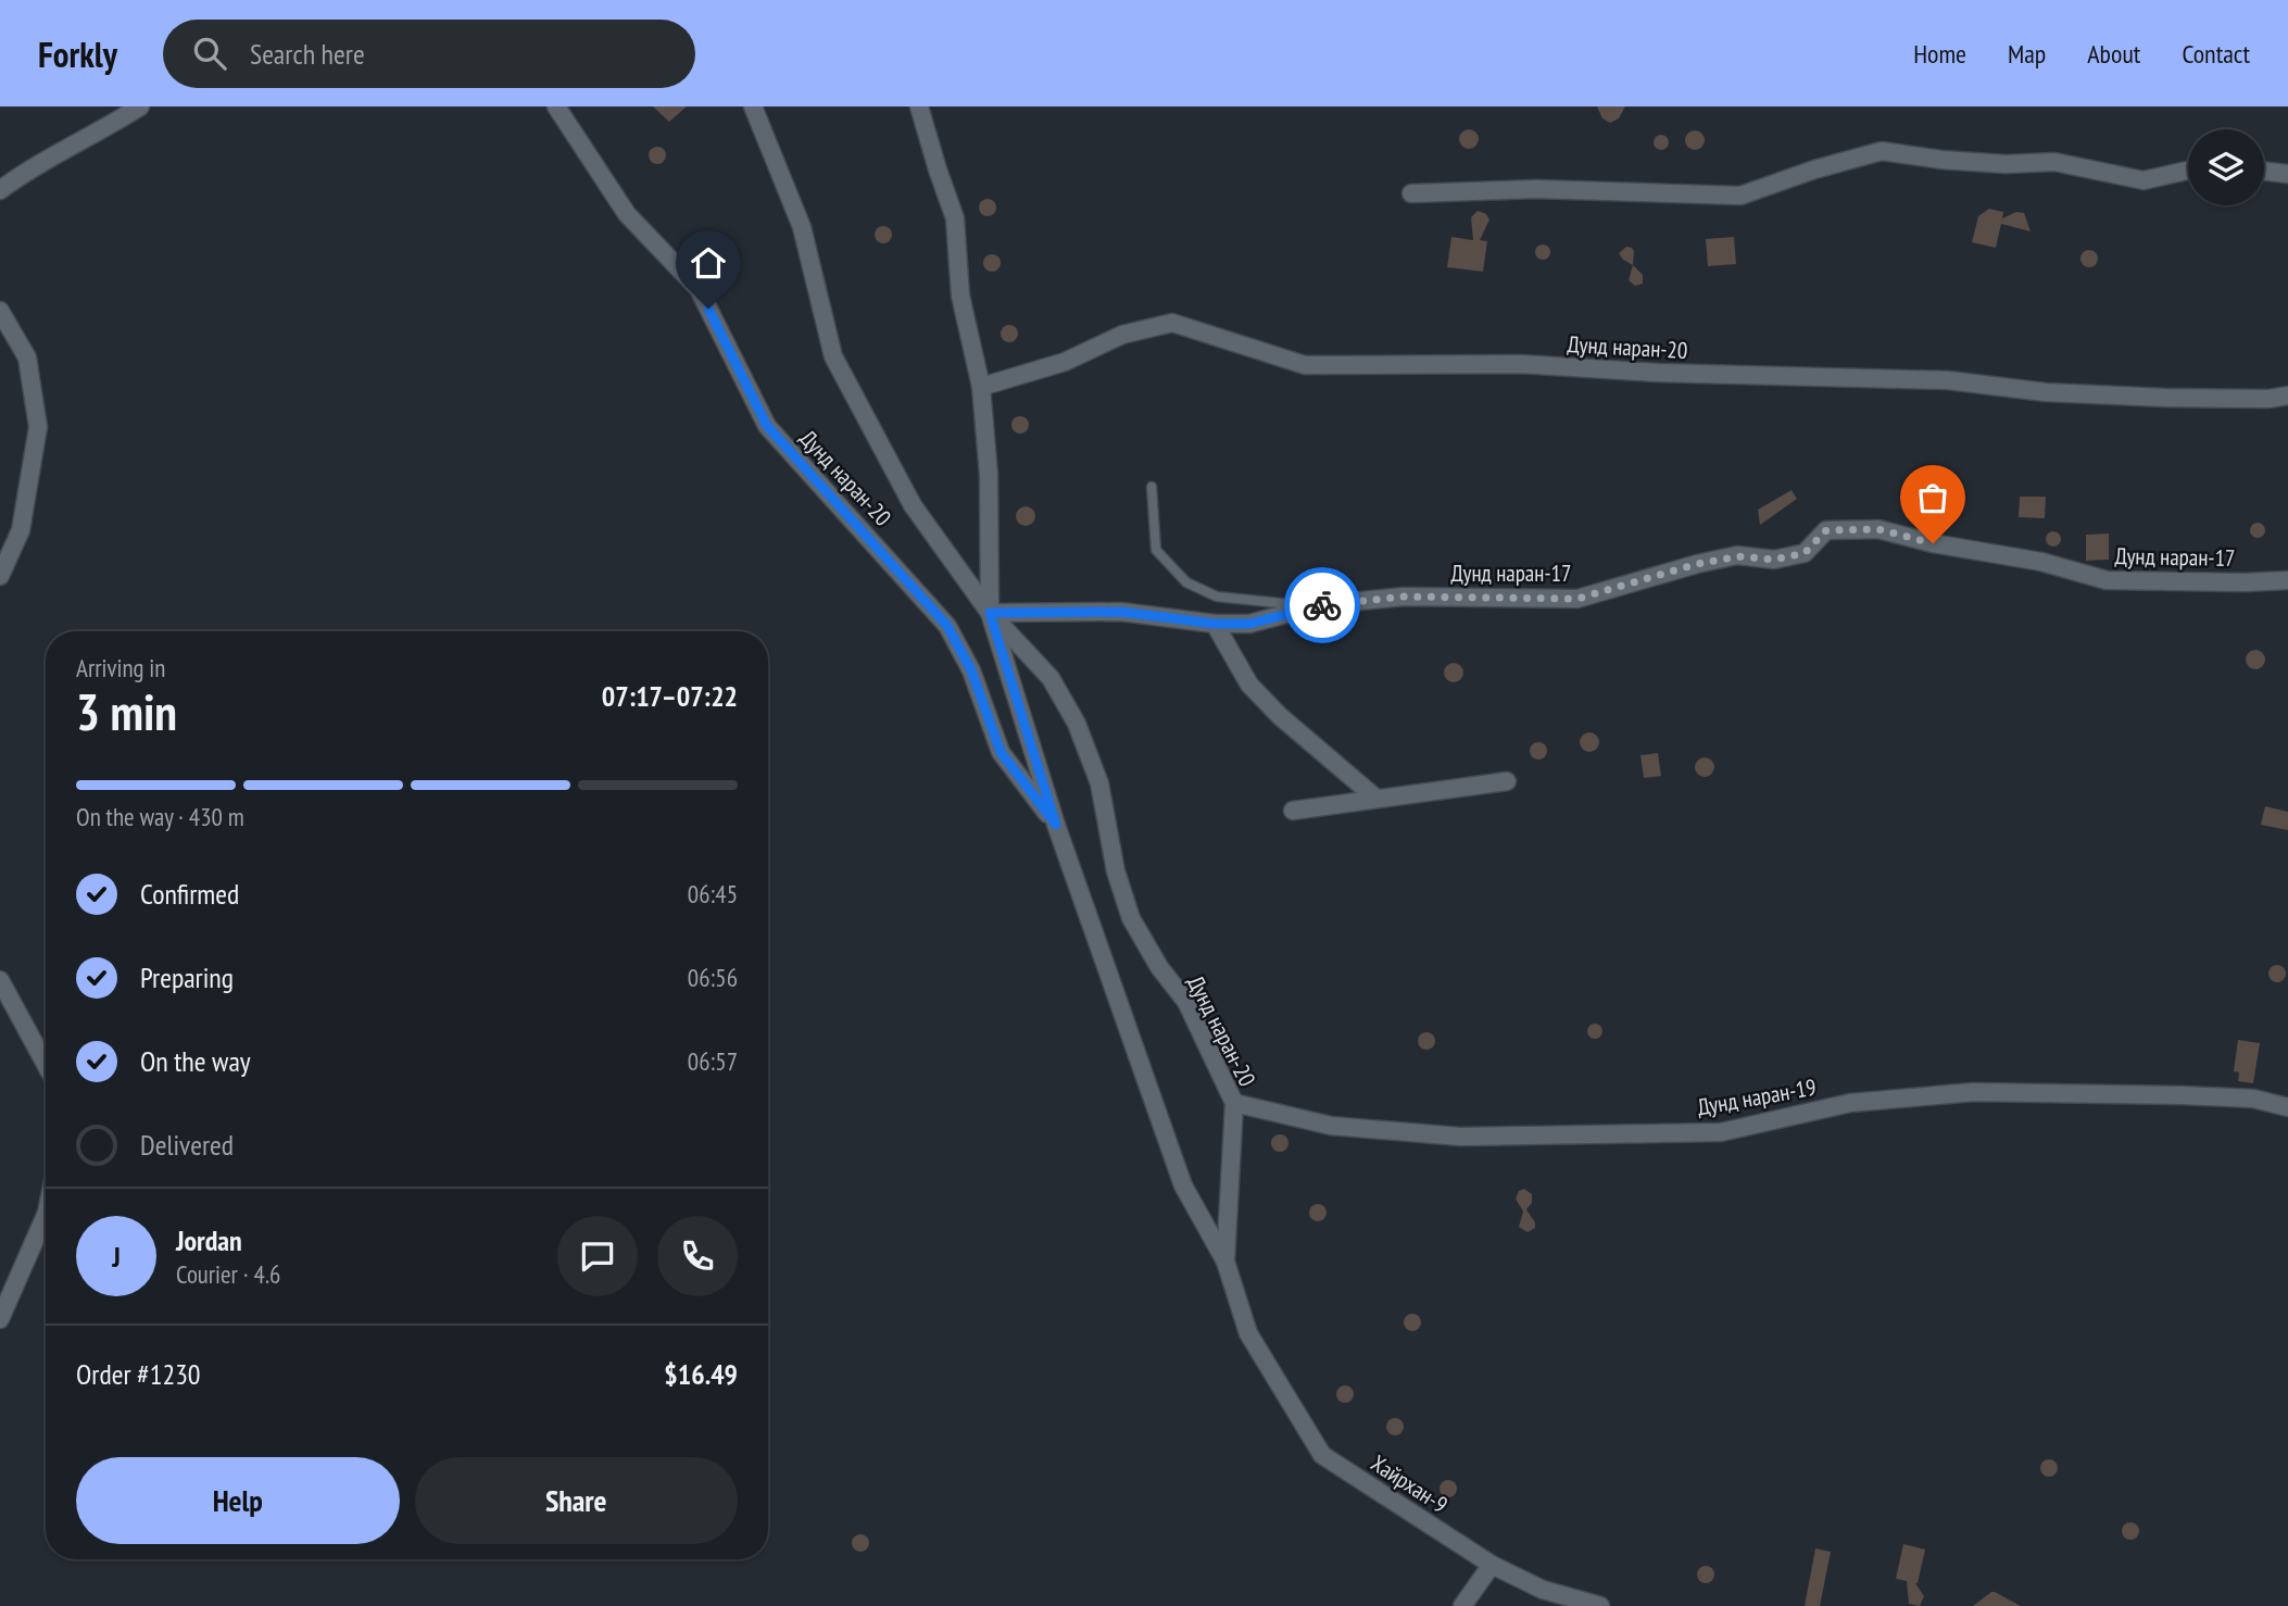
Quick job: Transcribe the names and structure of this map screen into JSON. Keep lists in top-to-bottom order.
{
  "streets": {
    "street": [
      "Дунд наран-20",
      "Дунд наран-17",
      "Дунд наран-19",
      "Хайрхан-9"
    ]
  },
  "crossings": [
    ["Дунд наран-20", "Дунд наран-17"],
    ["Дунд наран-20", "Дунд наран-19"],
    ["Дунд наран-20", "Хайрхан-9"]
  ],
  "page": {
    "header": "Forkly",
    "search": "Search here",
    "nav": [
      "Home",
      "Map",
      "About",
      "Contact"
    ],
    "heading": ["3 min", "Arriving in", "07:17–07:22"],
    "panel": [
      "Jordan",
      "Courier · 4.6",
      "Order #1230",
      "$16.49"
    ],
    "bar": "On the way · 430 m",
    "list": [
      ["Confirmed", "06:45"],
      ["Preparing", "06:56"],
      ["On the way", "06:57"],
      "Delivered"
    ],
    "round": "J",
    "buttons": ["Help", "Share"]
  }
}
